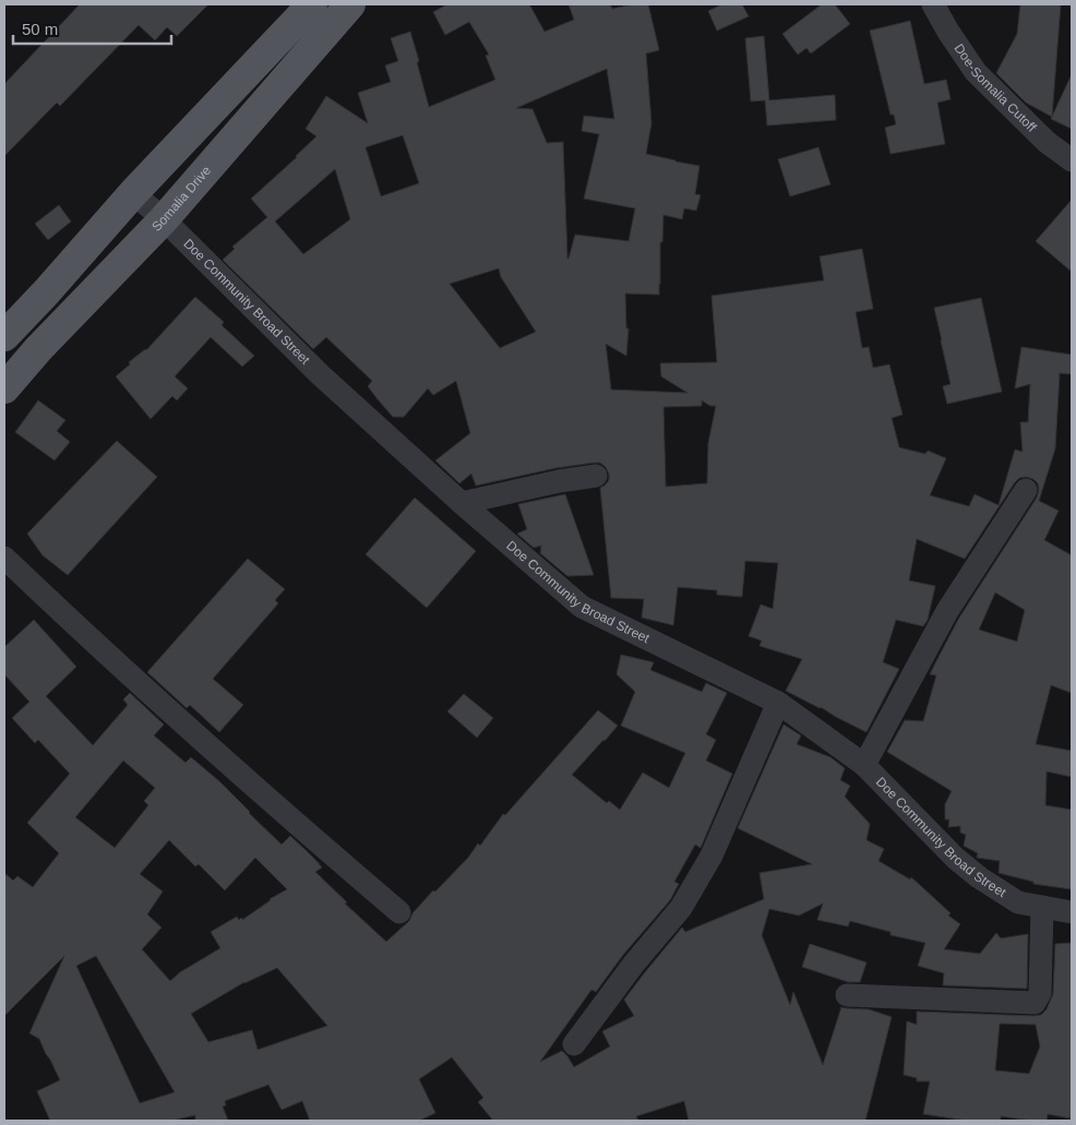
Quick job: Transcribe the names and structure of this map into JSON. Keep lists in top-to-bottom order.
{
  "streets": {
    "main road": ["Somalia Drive"],
    "street": ["Doe-Somalia Cutoff", "Doe Community Broad Street"]
  },
  "crossings": [
    ["Somalia Drive", "Doe Community Broad Street"]
  ],
  "scale_bar": "50 m"
}
